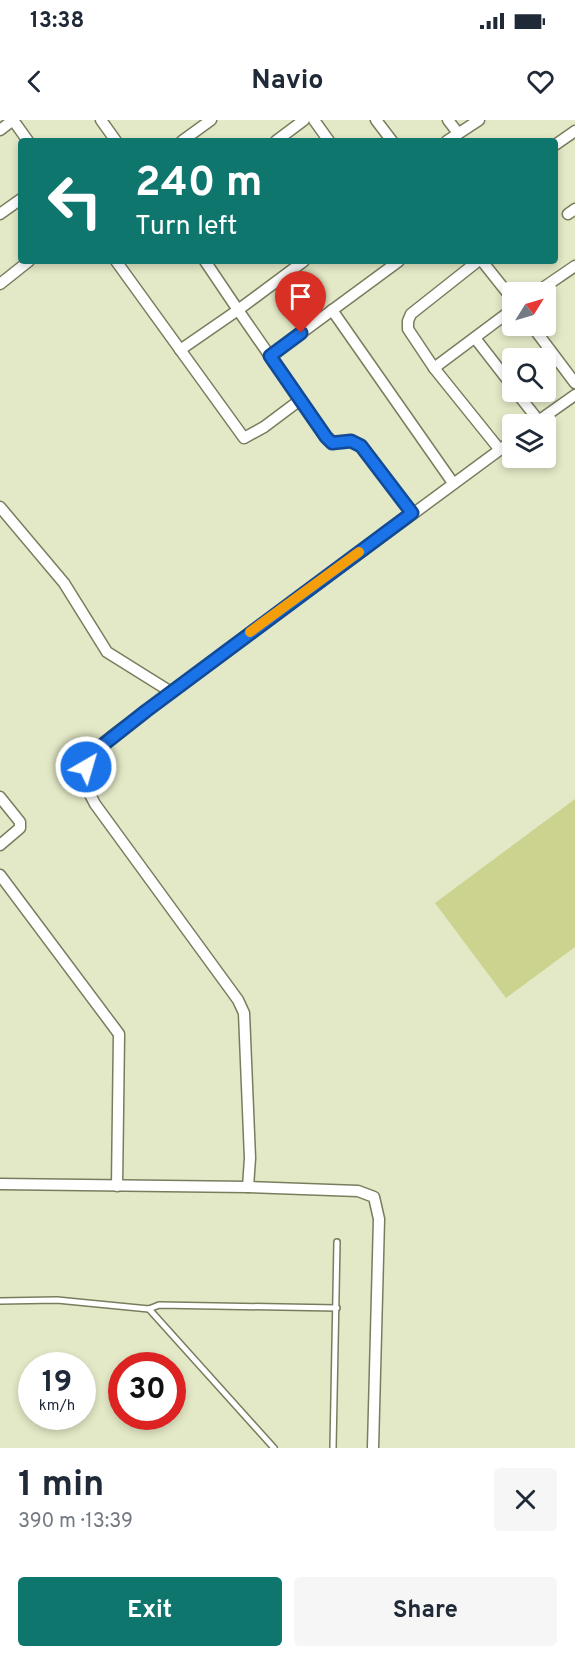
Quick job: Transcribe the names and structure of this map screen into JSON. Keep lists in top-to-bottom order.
{
  "north": "top right",
  "page": {
    "status": "13:38",
    "header": "Navio",
    "turn": ["240 m", "Turn left"],
    "speed": "19 km/h",
    "limit": "30",
    "heading": ["1 min", "390 m · 13:39"],
    "buttons": ["Exit", "Share"]
  }
}
